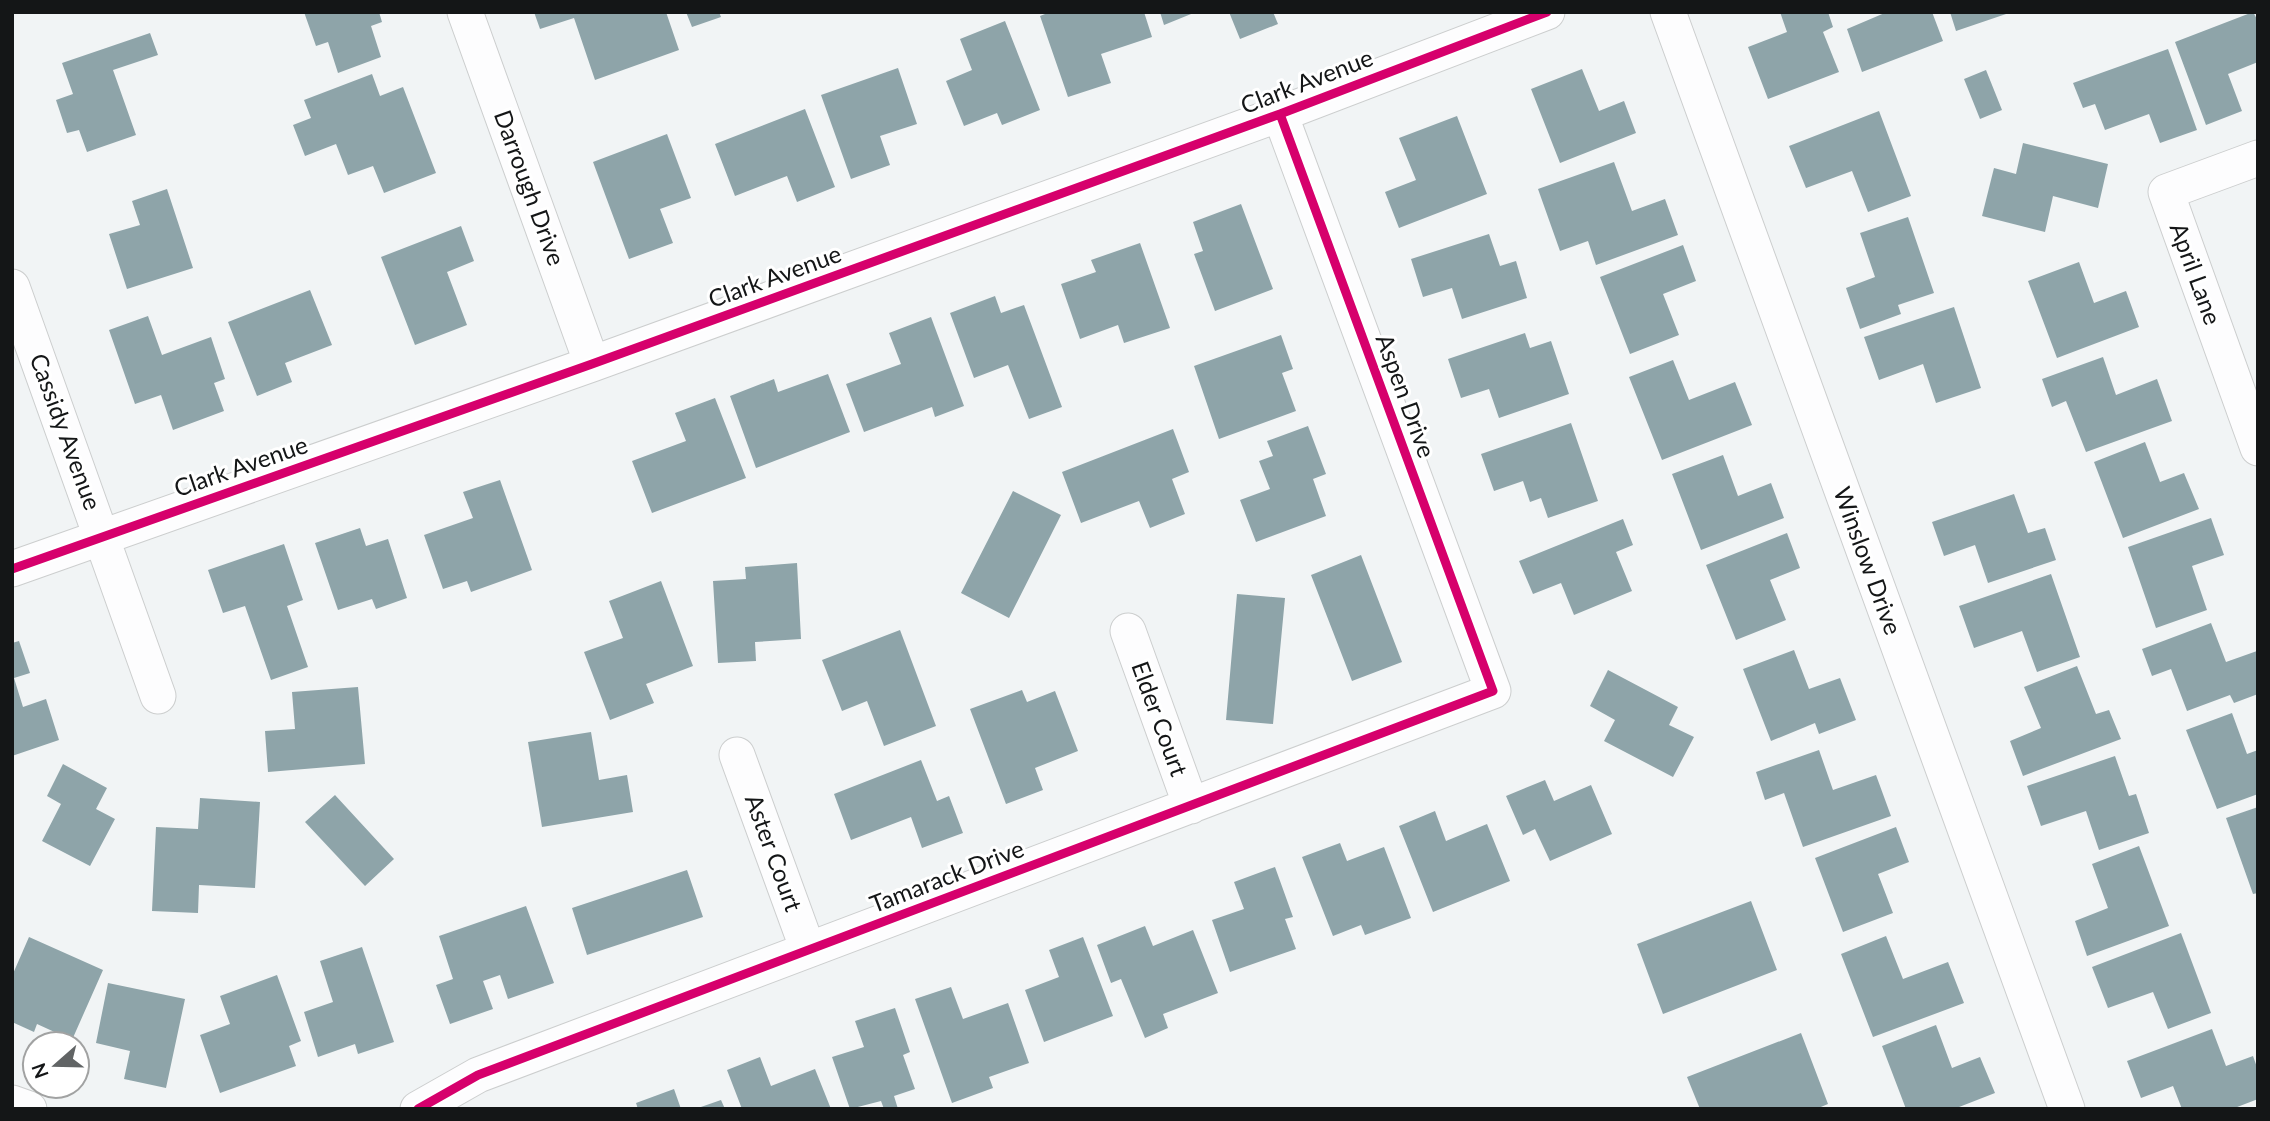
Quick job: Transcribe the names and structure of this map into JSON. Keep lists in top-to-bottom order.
{
  "streets": {
    "street": [
      "Clark Avenue",
      "Darrough Drive",
      "April Lane",
      "Aspen Drive",
      "Cassidy Avenue",
      "Winslow Drive",
      "Elder Court",
      "Aster Court",
      "Tamarack Drive"
    ]
  },
  "crossings": [
    ["Clark Avenue", "Darrough Drive"],
    ["Clark Avenue", "Aspen Drive"],
    ["Clark Avenue", "Cassidy Avenue"],
    ["Aspen Drive", "Tamarack Drive"],
    ["Elder Court", "Tamarack Drive"],
    ["Aster Court", "Tamarack Drive"]
  ],
  "north": "left"
}
